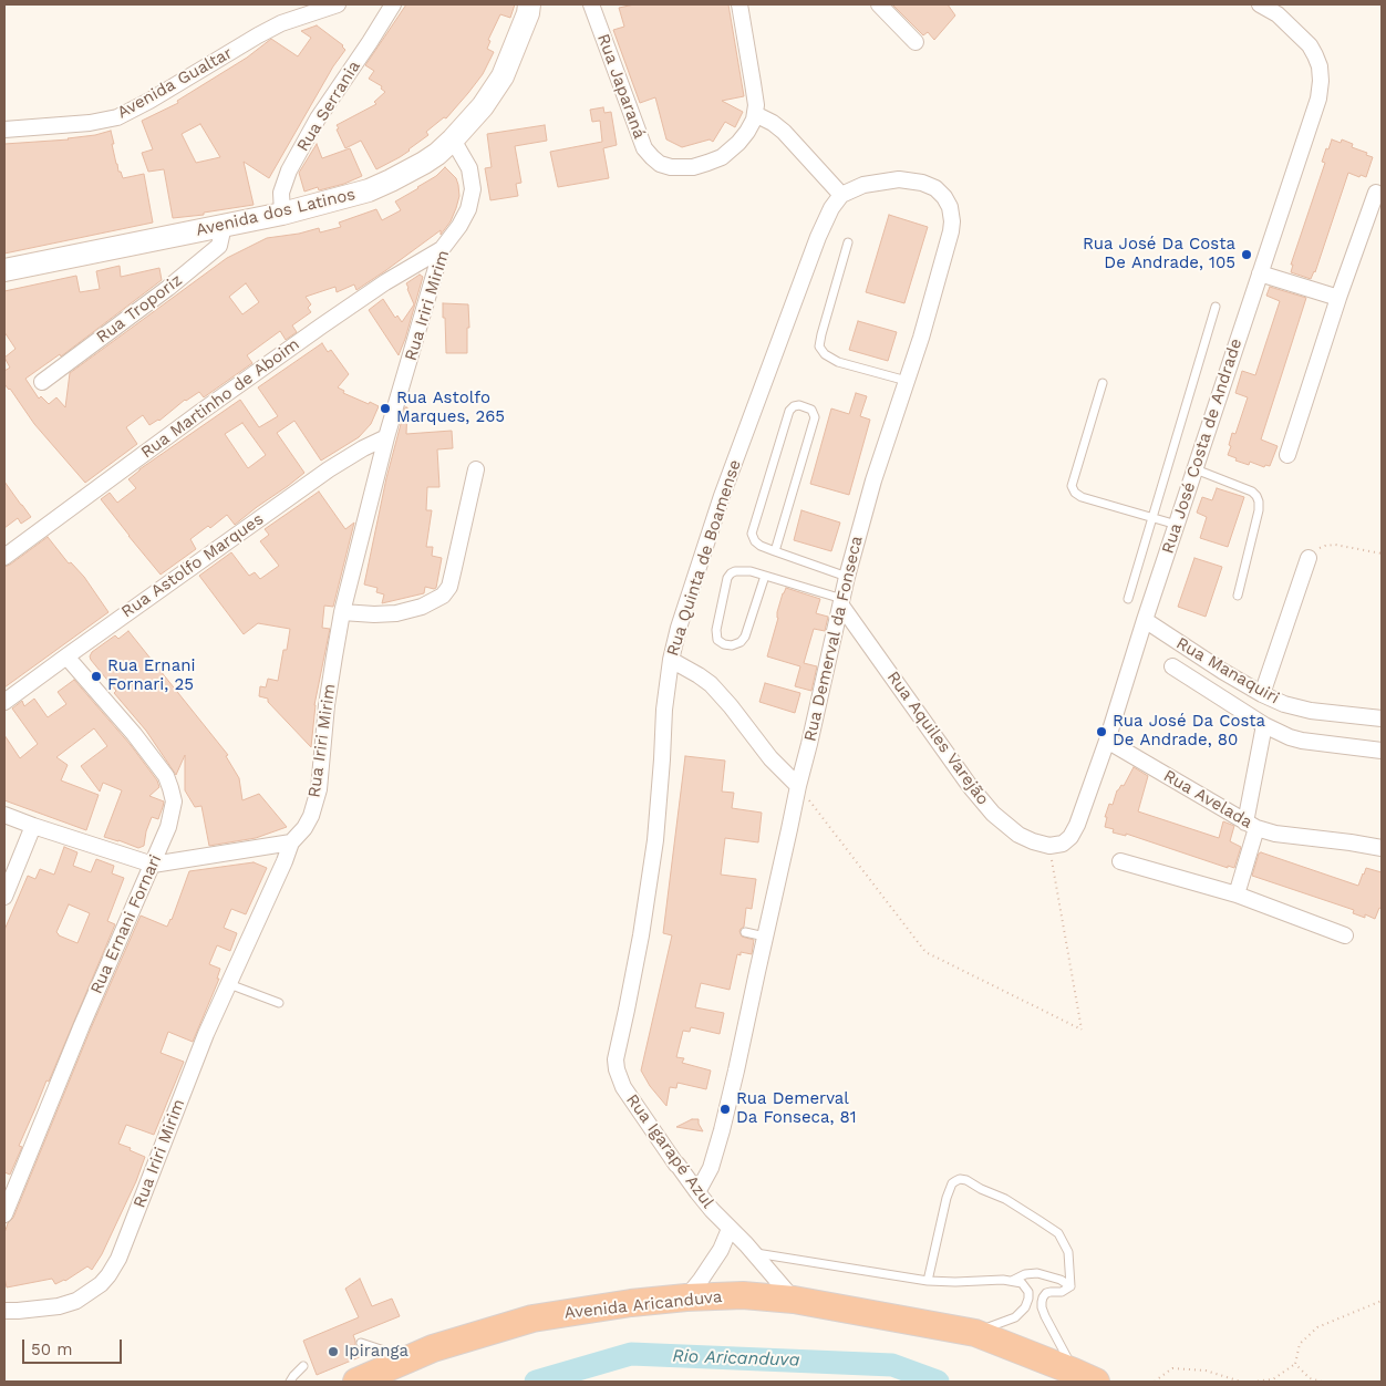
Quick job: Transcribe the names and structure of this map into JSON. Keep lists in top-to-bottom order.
{
  "streets": {
    "highway": ["Avenida Aricanduva"],
    "main road": ["Avenida dos Latinos"],
    "street": [
      "Avenida Gualtar",
      "Rua Japaraná",
      "Rua Serrania",
      "Rua Iriri Mirim",
      "Rua Troporiz",
      "Rua Martinho de Aboim",
      "Rua José Costa de Andrade",
      "Rua Quinta de Boamense",
      "Rua Astolfo Marques",
      "Rua Demerval da Fonseca",
      "Rua Manaquiri",
      "Rua Aquiles Varejão",
      "Rua Avelada",
      "Rua Ernani Fornari",
      "Rua Igarapé Azul"
    ]
  },
  "crossings": [
    ["Rua Serrania", "Avenida dos Latinos"],
    ["Avenida dos Latinos", "Rua Iriri Mirim"],
    ["Avenida dos Latinos", "Rua Troporiz"],
    ["Rua Iriri Mirim", "Rua Martinho de Aboim"],
    ["Rua Iriri Mirim", "Rua Astolfo Marques"],
    ["Rua José Costa de Andrade", "Rua Manaquiri"],
    ["Rua José Costa de Andrade", "Rua Aquiles Varejão"],
    ["Rua José Costa de Andrade", "Rua Avelada"],
    ["Rua Quinta de Boamense", "Rua Demerval da Fonseca"],
    ["Rua Quinta de Boamense", "Rua Igarapé Azul"],
    ["Rua Astolfo Marques", "Rua Ernani Fornari"],
    ["Rua Demerval da Fonseca", "Rua Aquiles Varejão"],
    ["Rua Demerval da Fonseca", "Rua Igarapé Azul"],
    ["Rua Igarapé Azul", "Avenida Aricanduva"]
  ],
  "water": ["Rio Aricanduva"],
  "places": [
    "Rua José Da Costa De Andrade, 105",
    "Rua Astolfo Marques, 265",
    "Rua Ernani Fornari, 25",
    "Rua José Da Costa De Andrade, 80",
    "Rua Demerval Da Fonseca, 81",
    "Ipiranga"
  ],
  "scale_bar": "50 m"
}
